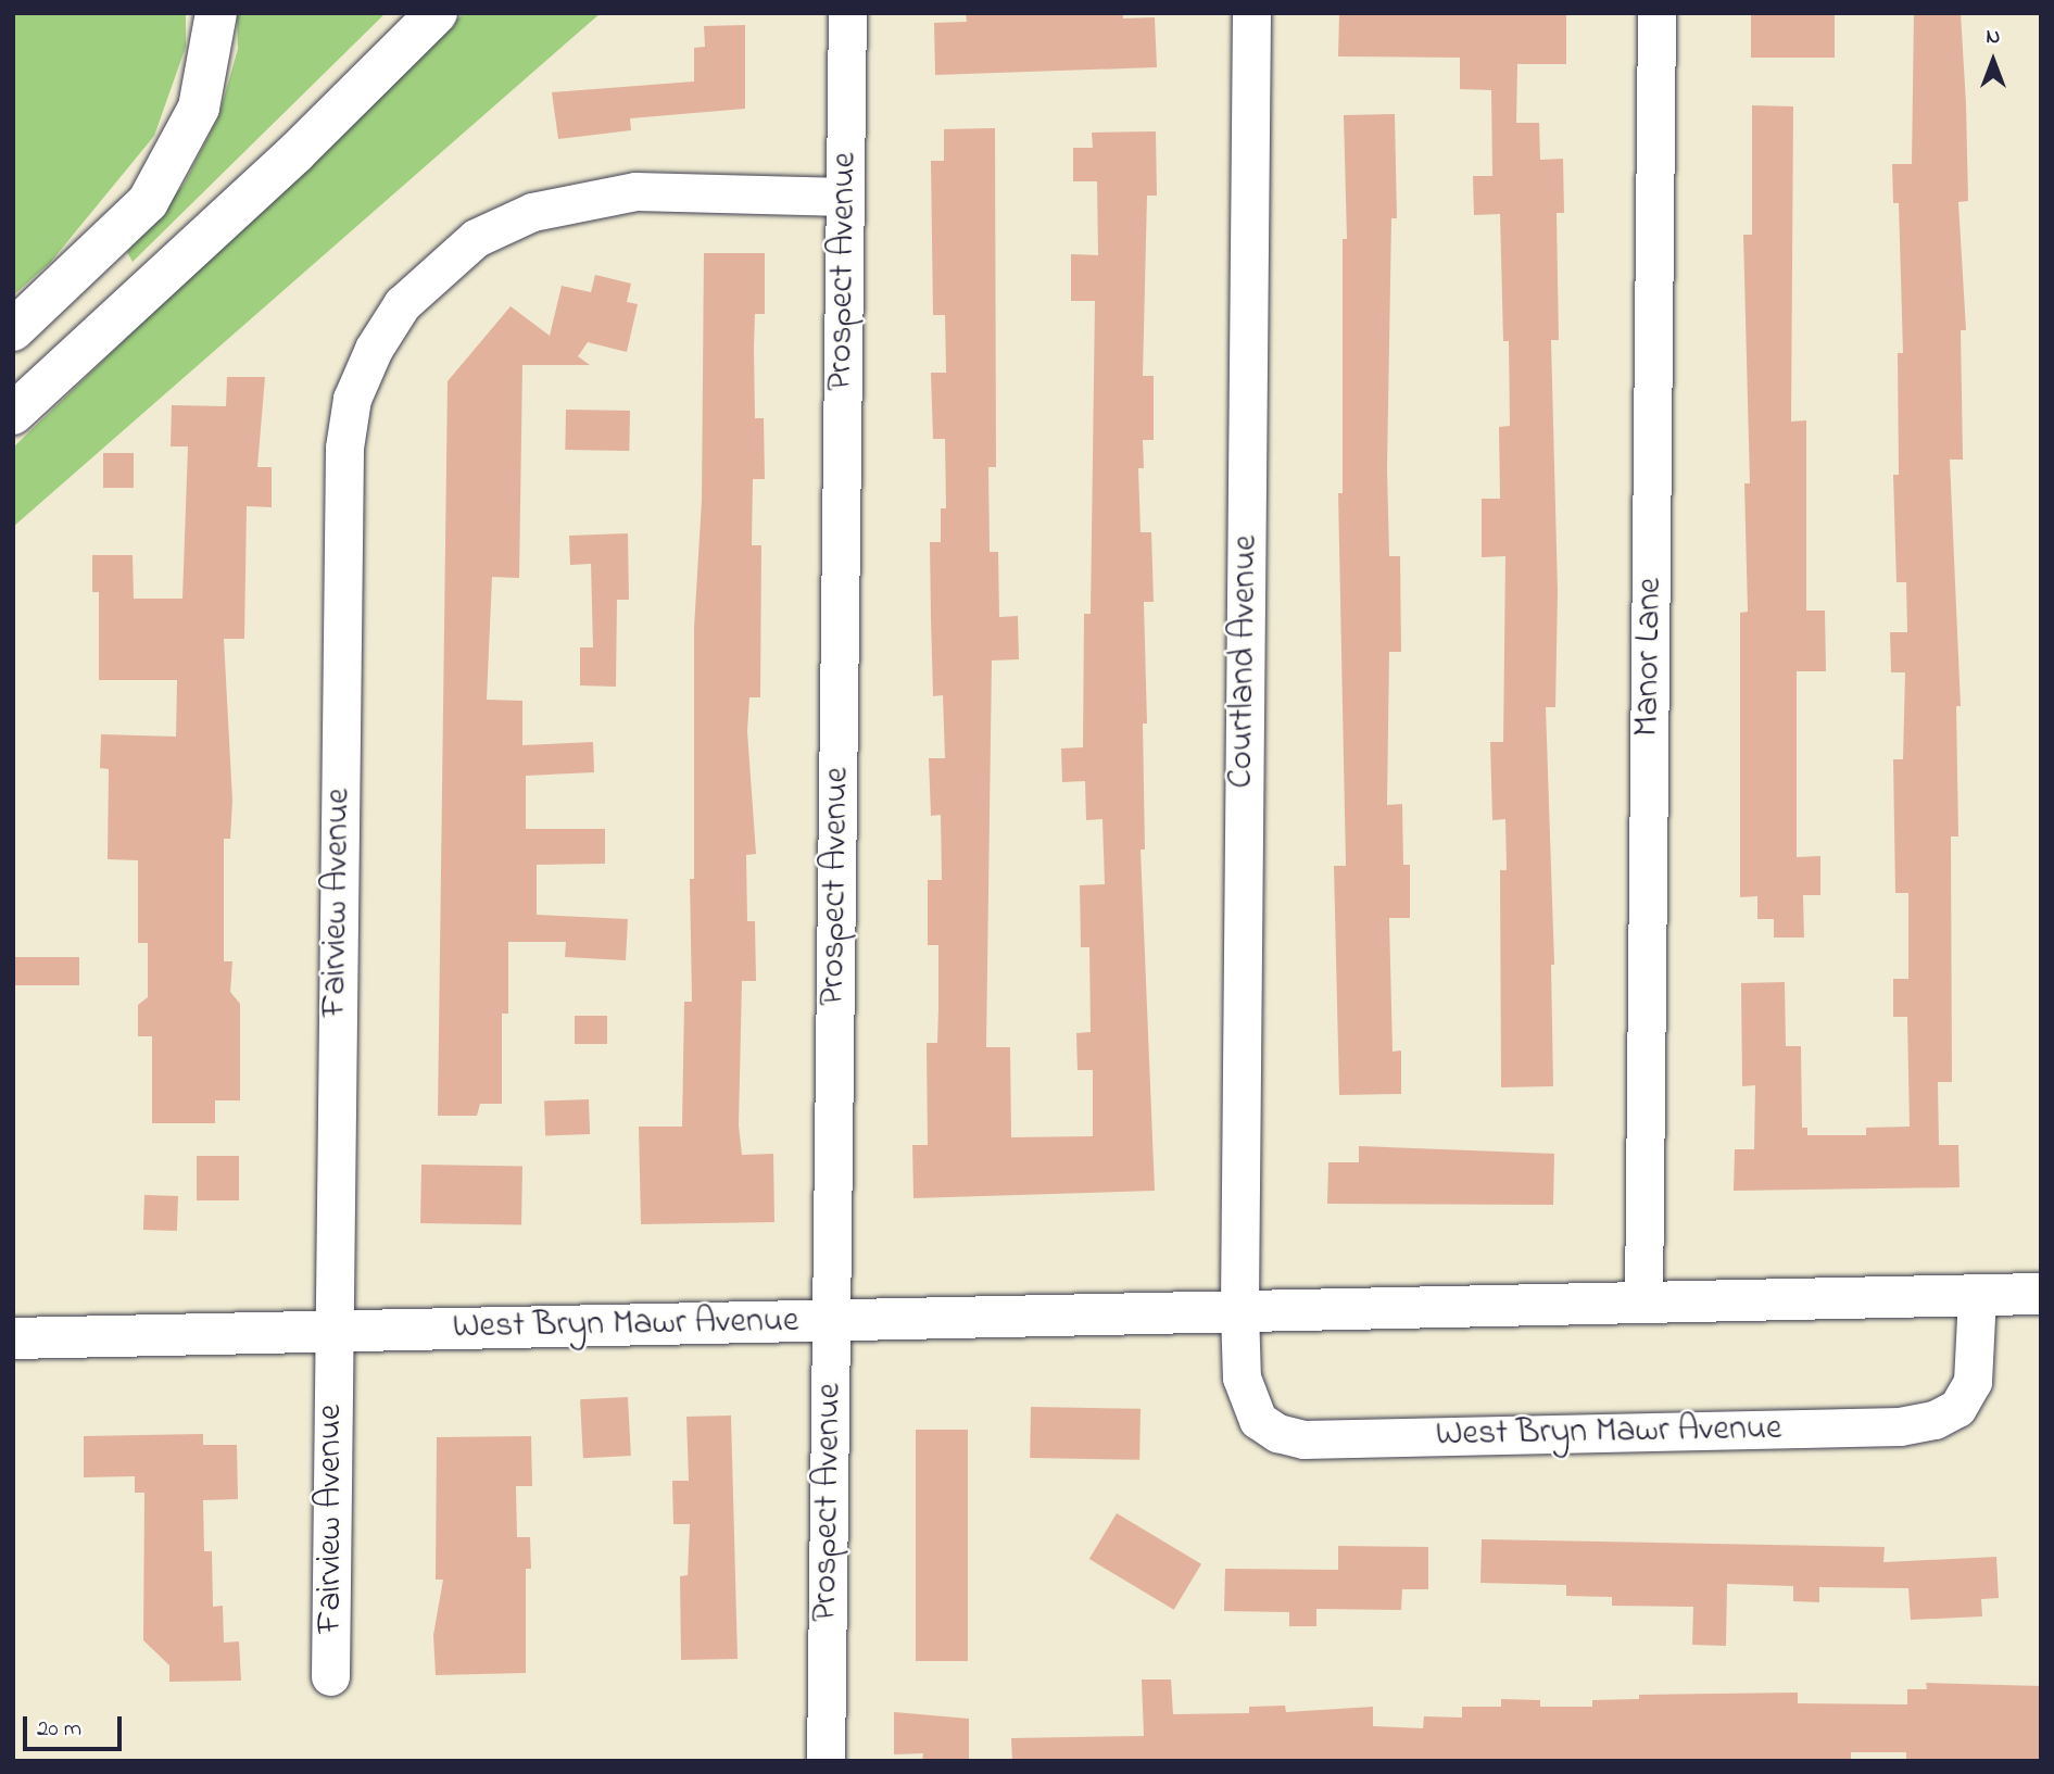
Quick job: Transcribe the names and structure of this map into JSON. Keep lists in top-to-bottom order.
{
  "streets": {
    "main road": ["West Bryn Mawr Avenue"],
    "street": [
      "Prospect Avenue",
      "Manor Lane",
      "Courtland Avenue",
      "Fairview Avenue"
    ]
  },
  "crossings": [
    ["Prospect Avenue", "Fairview Avenue"],
    ["Prospect Avenue", "West Bryn Mawr Avenue"],
    ["Manor Lane", "West Bryn Mawr Avenue"],
    ["Courtland Avenue", "West Bryn Mawr Avenue"],
    ["Fairview Avenue", "West Bryn Mawr Avenue"]
  ],
  "scale_bar": "20 m",
  "north": "top"
}
